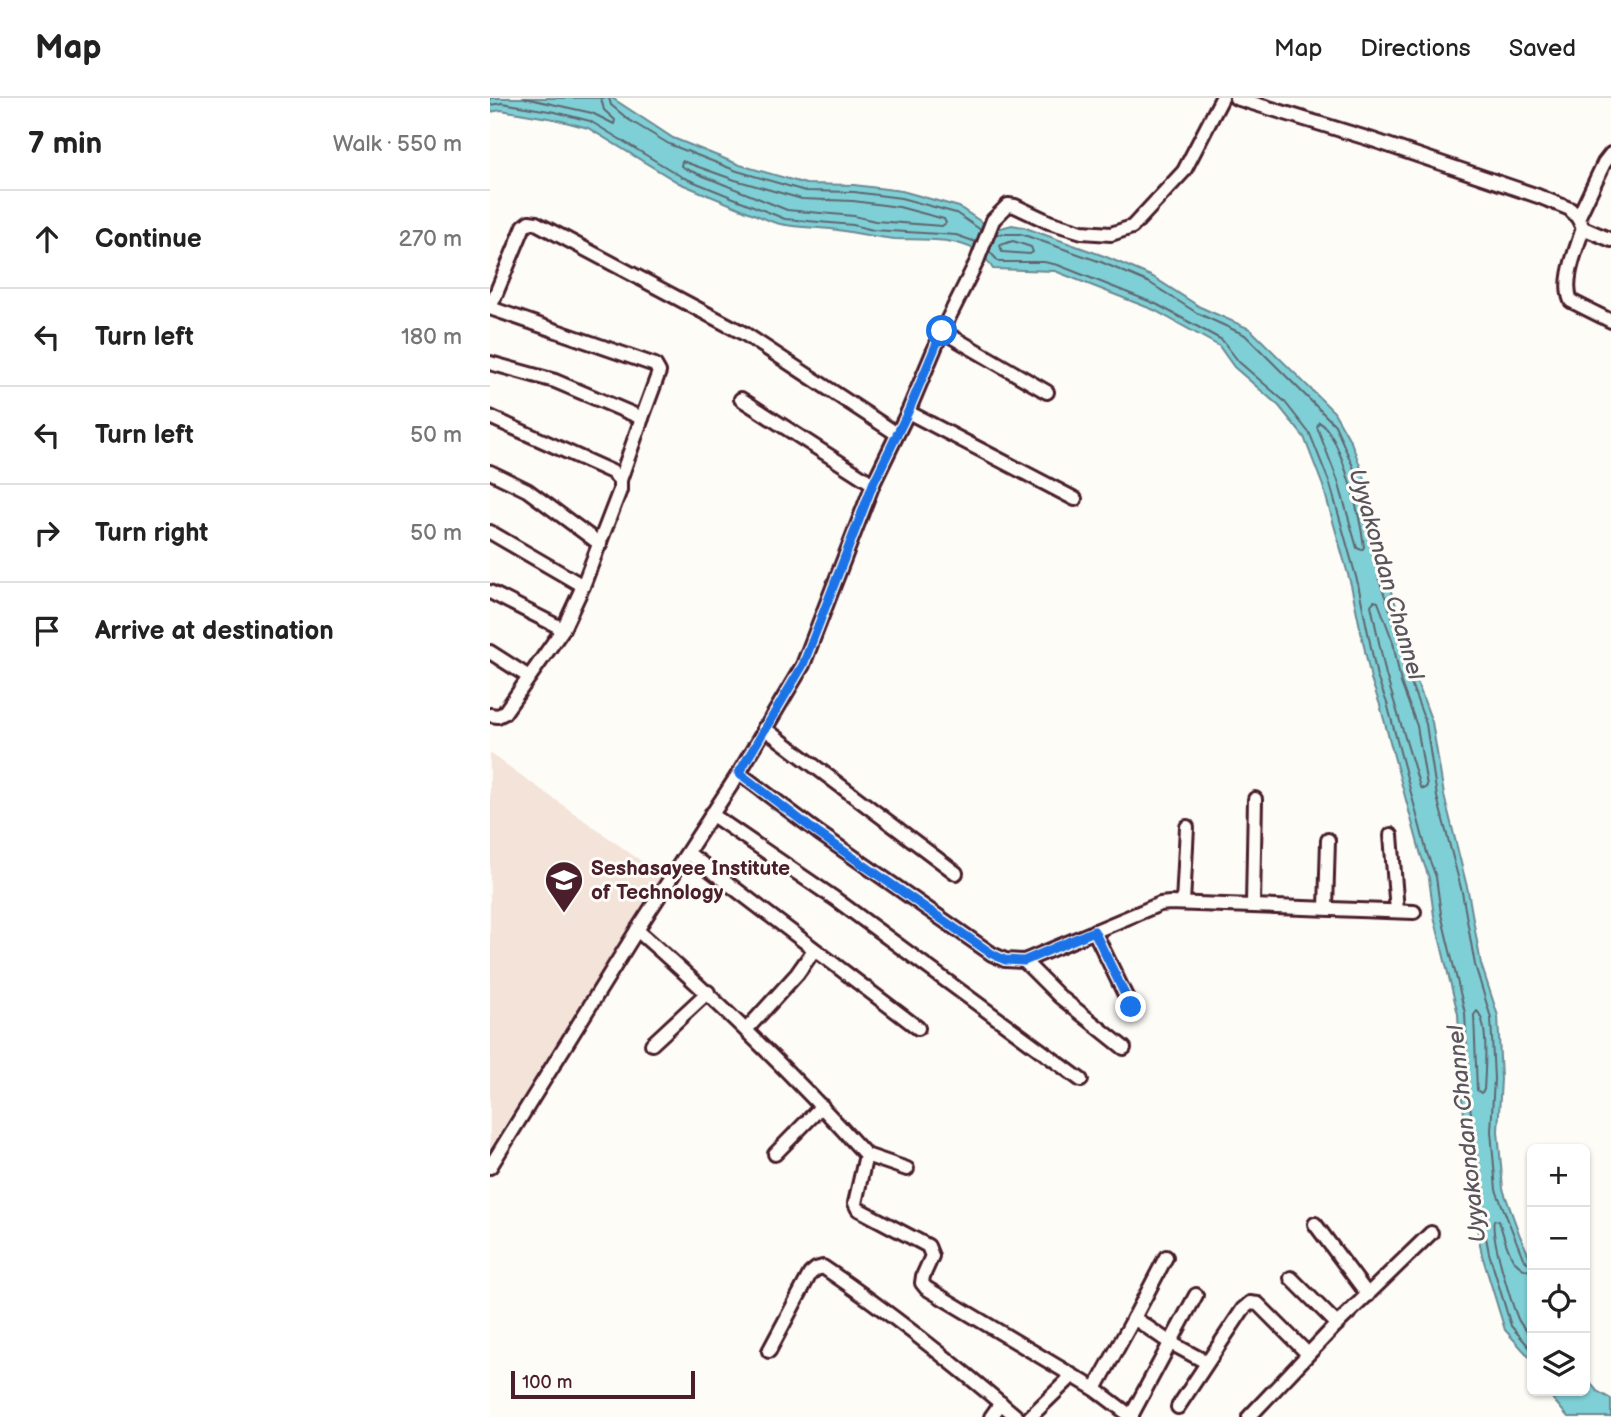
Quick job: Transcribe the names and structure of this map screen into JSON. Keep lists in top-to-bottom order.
{
  "water": ["Uyyakondan Channel"],
  "places": {
    "school or university": ["Seshasayee Institute of Technology"]
  },
  "scale_bar": "100 m",
  "page": {
    "header": "Map",
    "nav": ["Map", "Directions", "Saved"],
    "heading": ["7 min", "Walk · 550 m"],
    "list": [
      ["Continue", "270 m"],
      ["Turn left", "180 m"],
      ["Turn left", "50 m"],
      ["Turn right", "50 m"],
      "Arrive at destination"
    ],
    "map_buttons": ["+", "−"],
    "scale": "100 m"
  }
}
